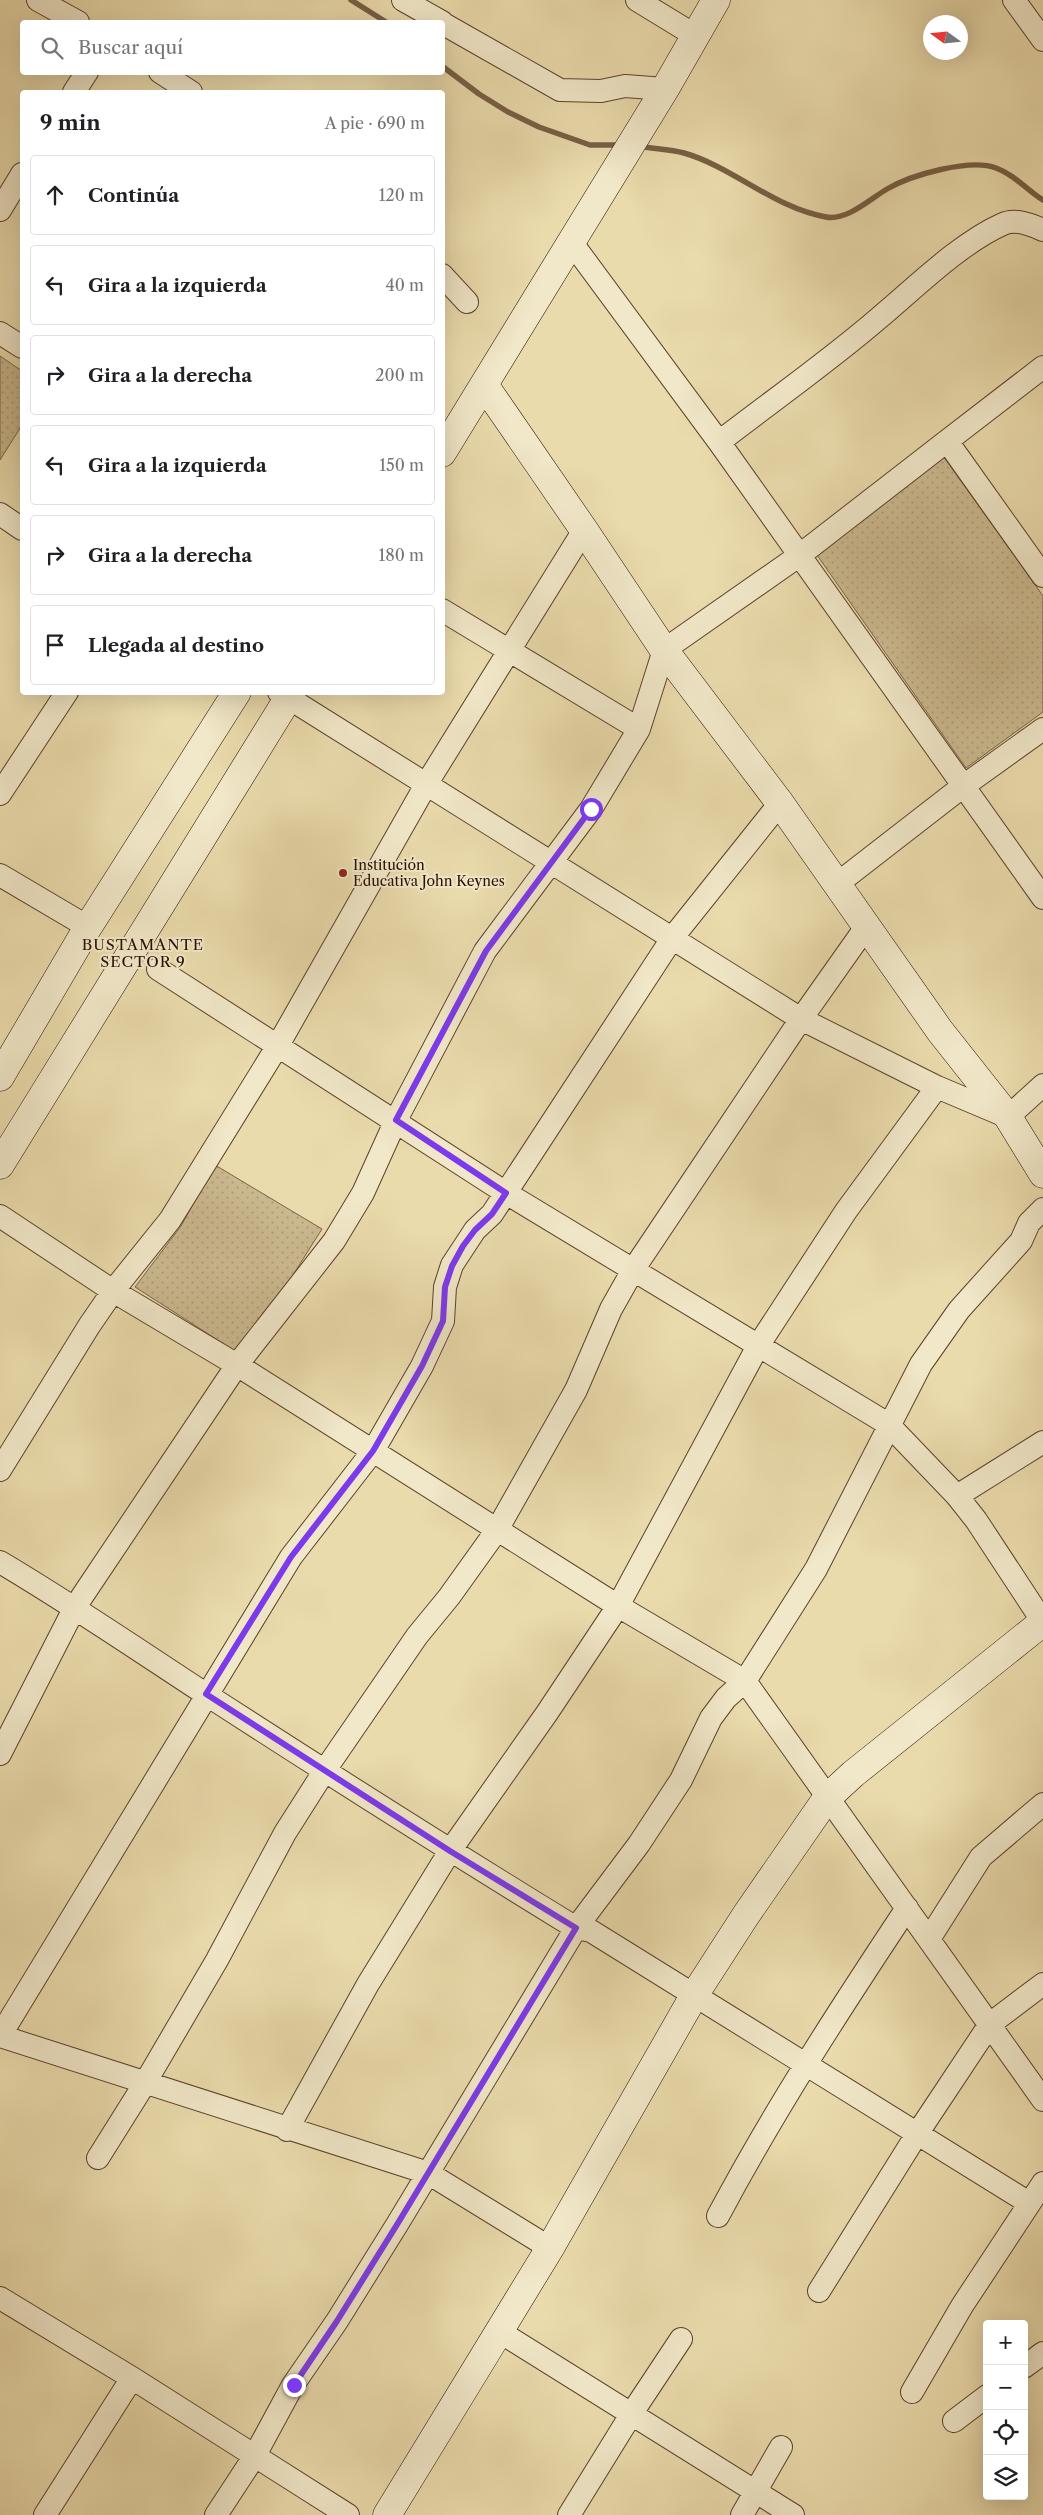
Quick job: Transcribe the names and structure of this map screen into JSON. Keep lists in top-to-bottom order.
{
  "districts": ["BUSTAMANTE SECTOR 9"],
  "places": ["Institución Educativa John Keynes"],
  "north": "left",
  "page": {
    "search": "Buscar aquí",
    "heading": ["9 min", "A pie · 690 m"],
    "list": [
      ["Continúa", "120 m"],
      ["Gira a la izquierda", "40 m"],
      ["Gira a la derecha", "200 m"],
      ["Gira a la izquierda", "150 m"],
      ["Gira a la derecha", "180 m"],
      "Llegada al destino"
    ],
    "map_buttons": ["+", "−"]
  }
}
